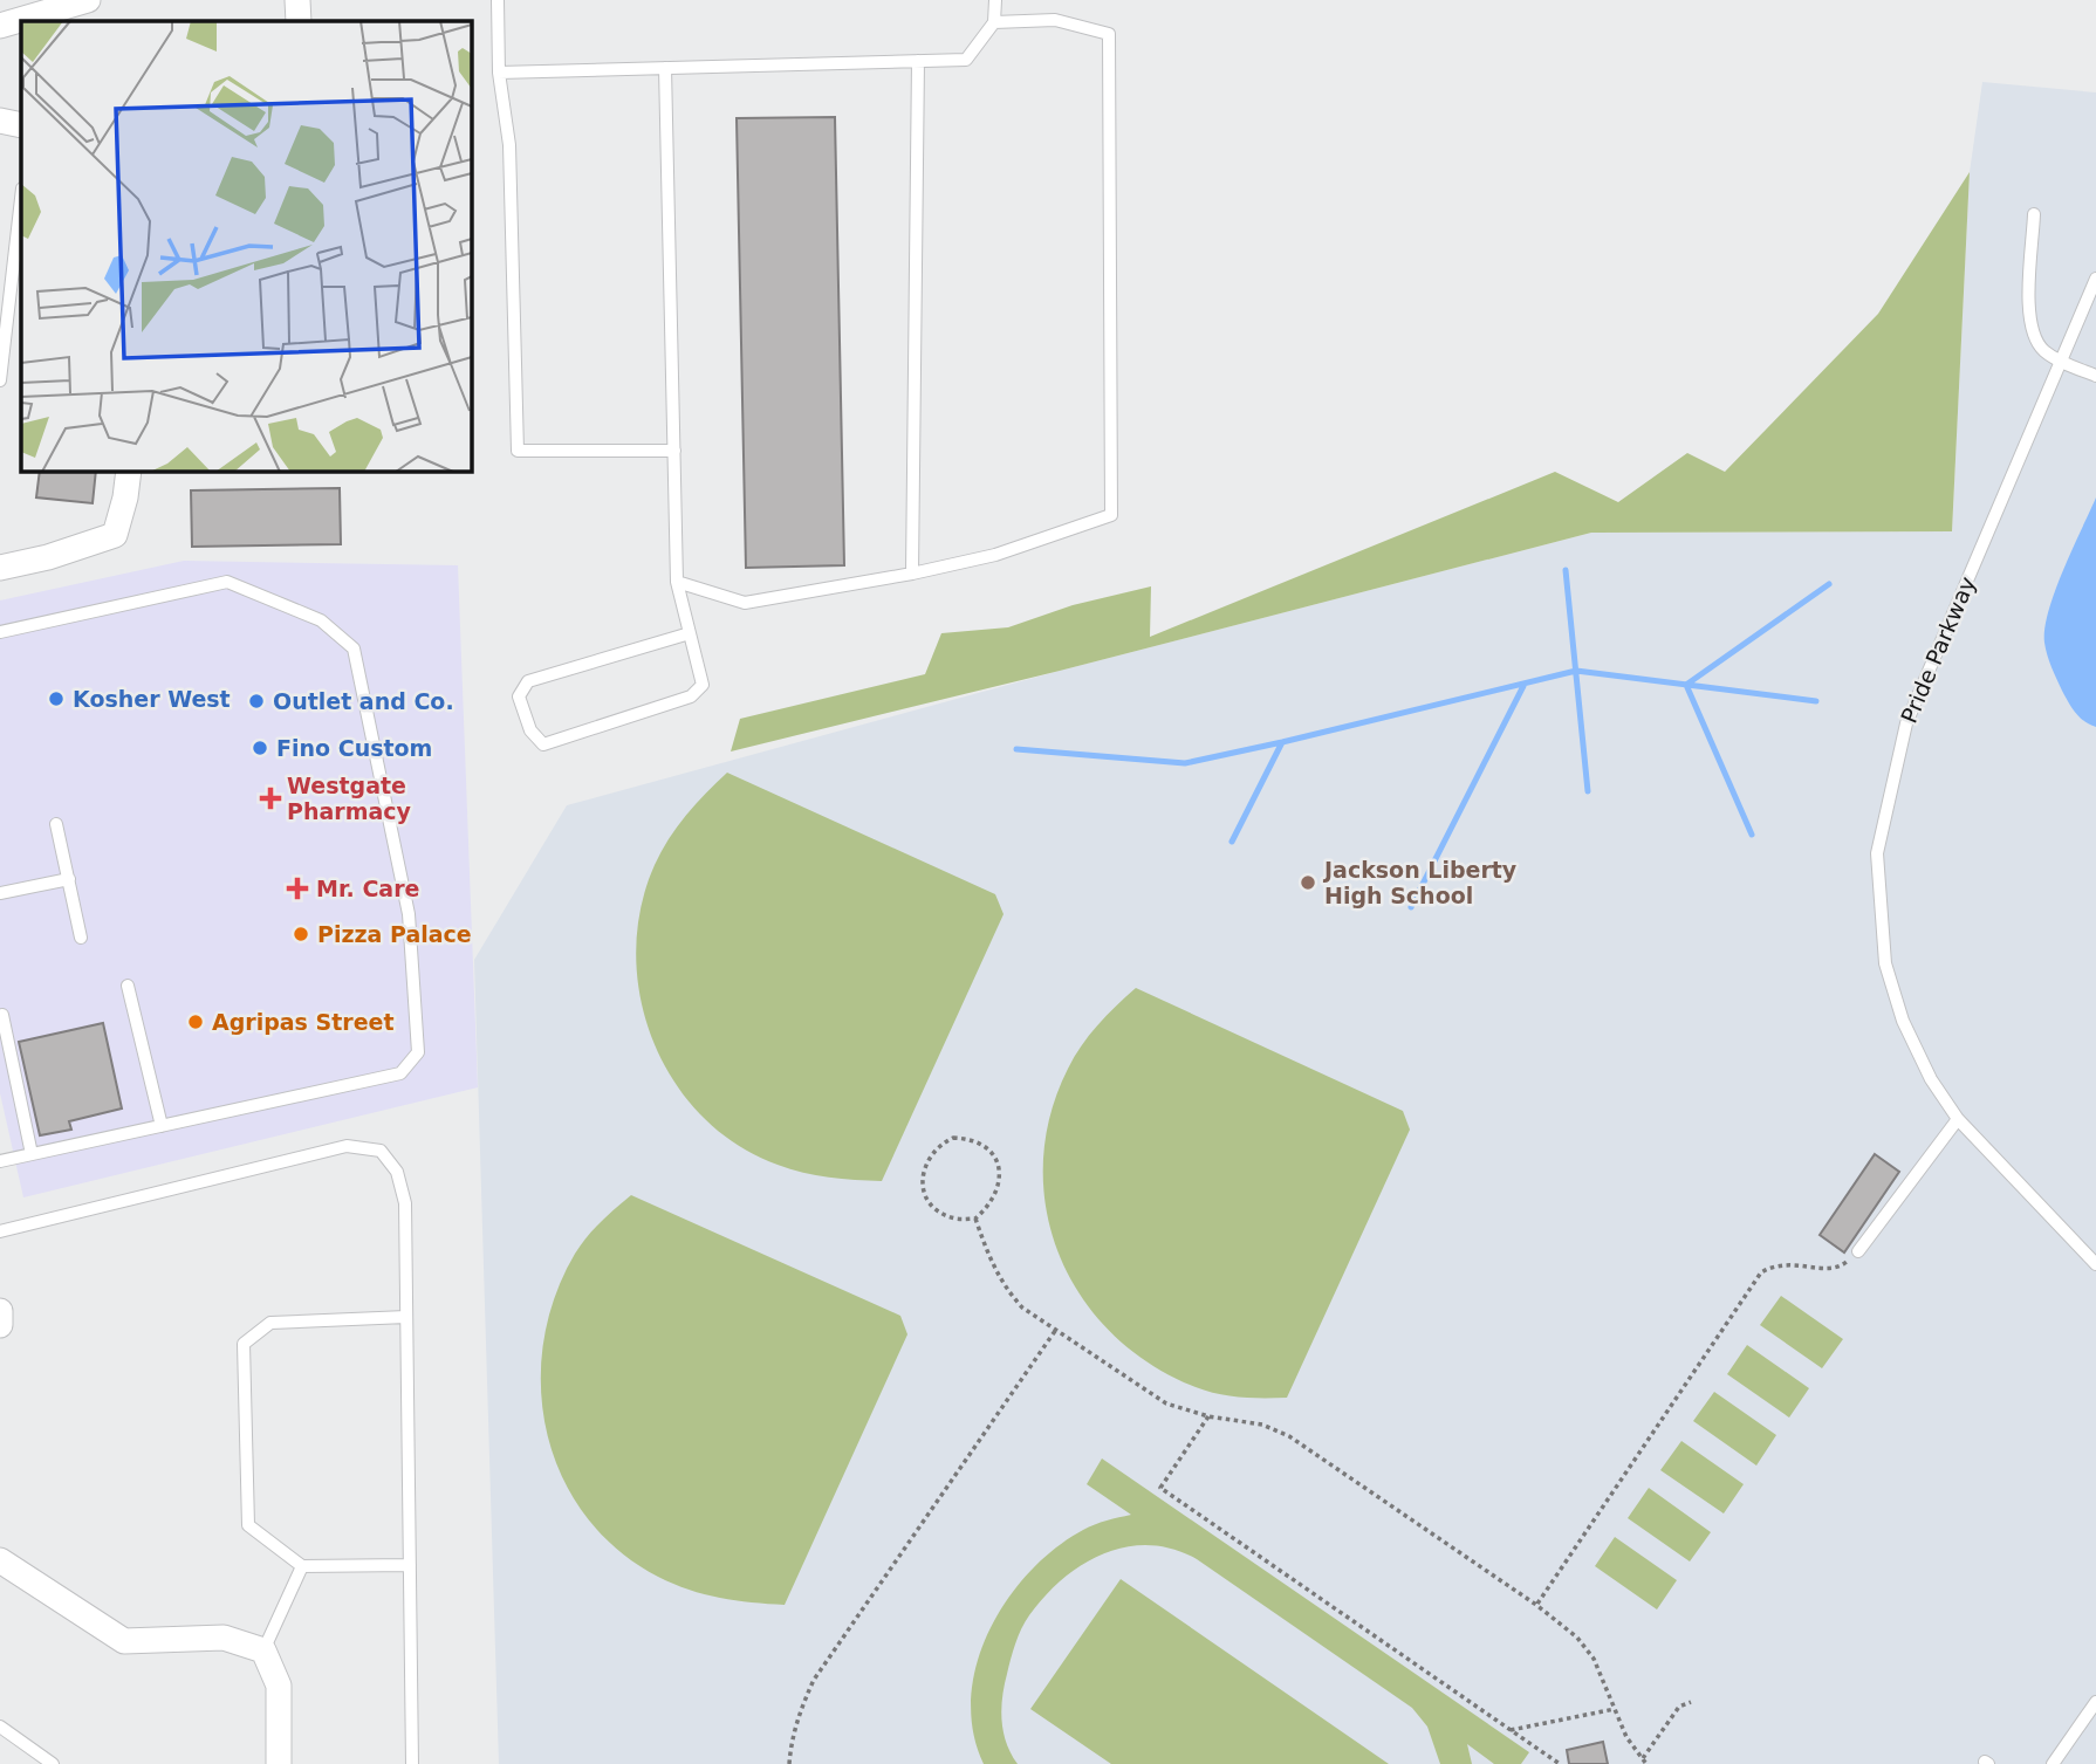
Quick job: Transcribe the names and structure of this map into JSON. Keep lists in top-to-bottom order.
{
  "streets": {
    "lane": ["Pride Parkway"]
  },
  "places": {
    "other": [
      "Kosher West",
      "Outlet and Co.",
      "Fino Custom",
      "Jackson Liberty High School",
      "Pizza Palace",
      "Agripas Street"
    ],
    "health": ["Westgate Pharmacy", "Mr. Care"]
  }
}
